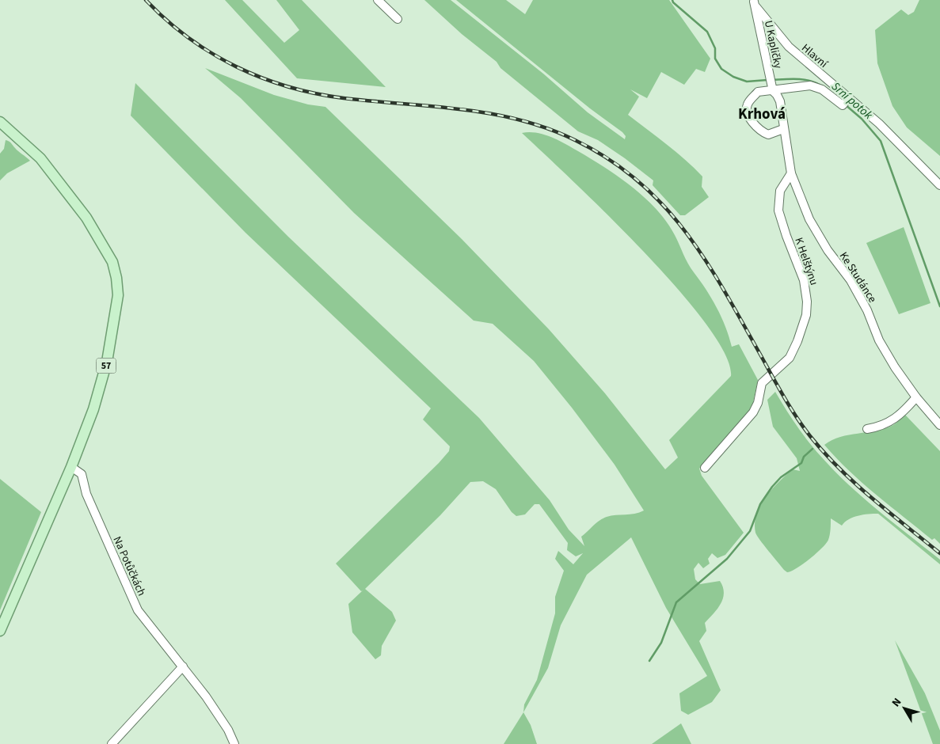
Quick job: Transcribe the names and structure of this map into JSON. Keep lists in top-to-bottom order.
{
  "streets": {
    "main road": ["57"],
    "street": [
      "U Kapličky",
      "Hlavní",
      "K Helštýnu",
      "Ke Studánce",
      "Na Potůčkách"
    ]
  },
  "crossings": [
    ["U Kapličky", "Hlavní"],
    ["U Kapličky", "Ke Studánce"],
    ["K Helštýnu", "Ke Studánce"],
    ["57", "Na Potůčkách"]
  ],
  "districts": ["Krhová"],
  "water": ["Srní potok"],
  "north": "top left"
}
